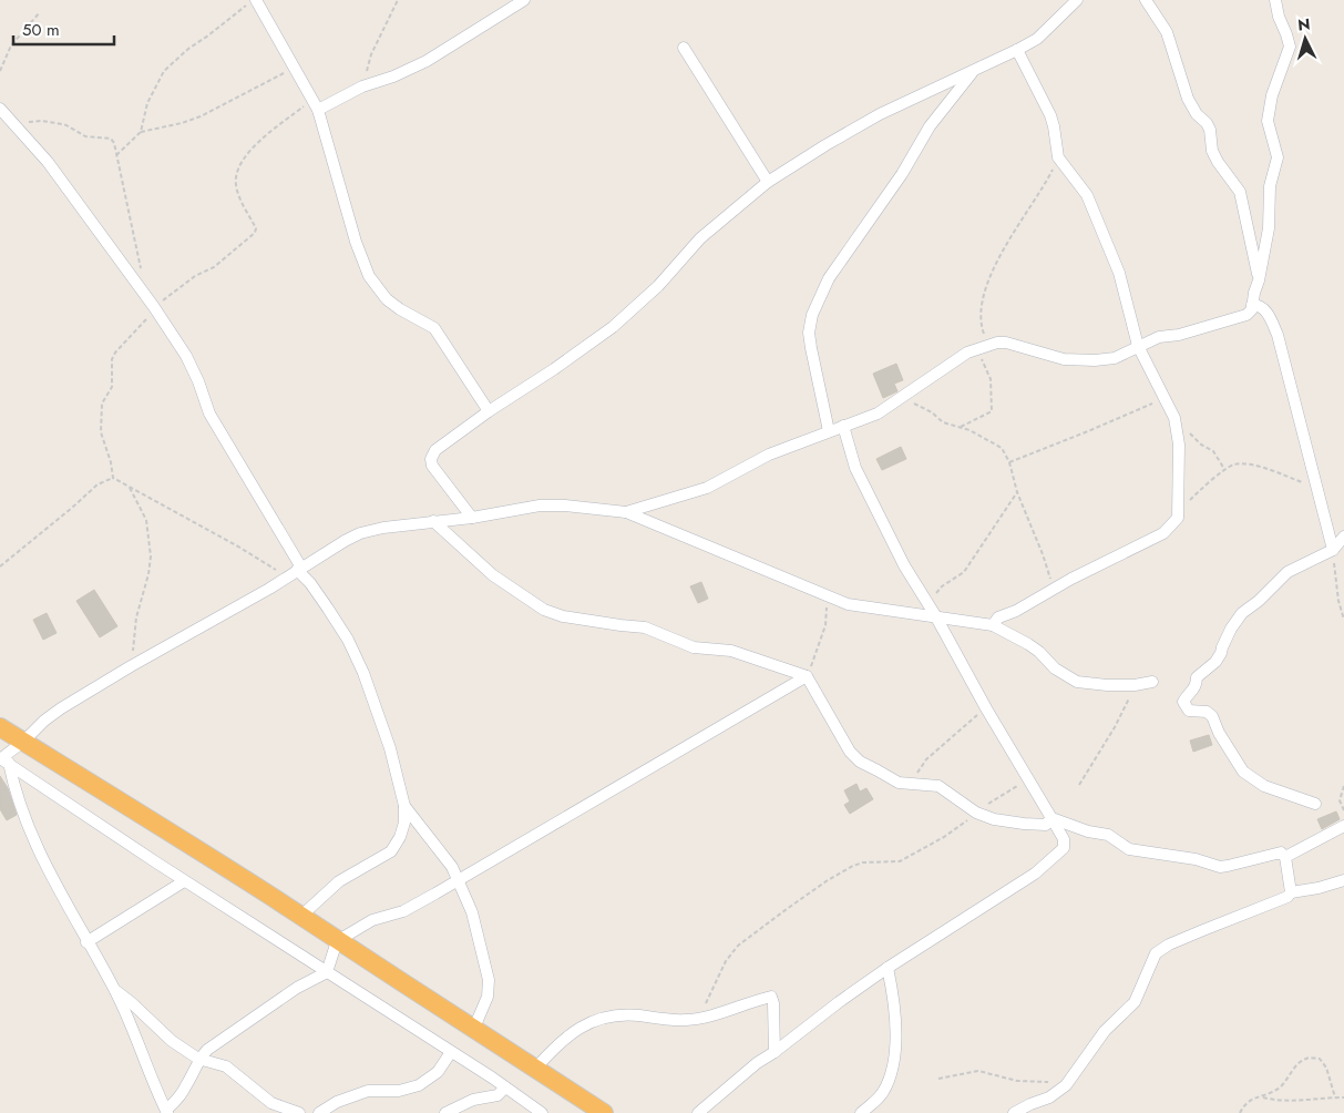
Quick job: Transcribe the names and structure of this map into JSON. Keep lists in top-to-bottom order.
{
  "scale_bar": "50 m",
  "north": "top"
}
